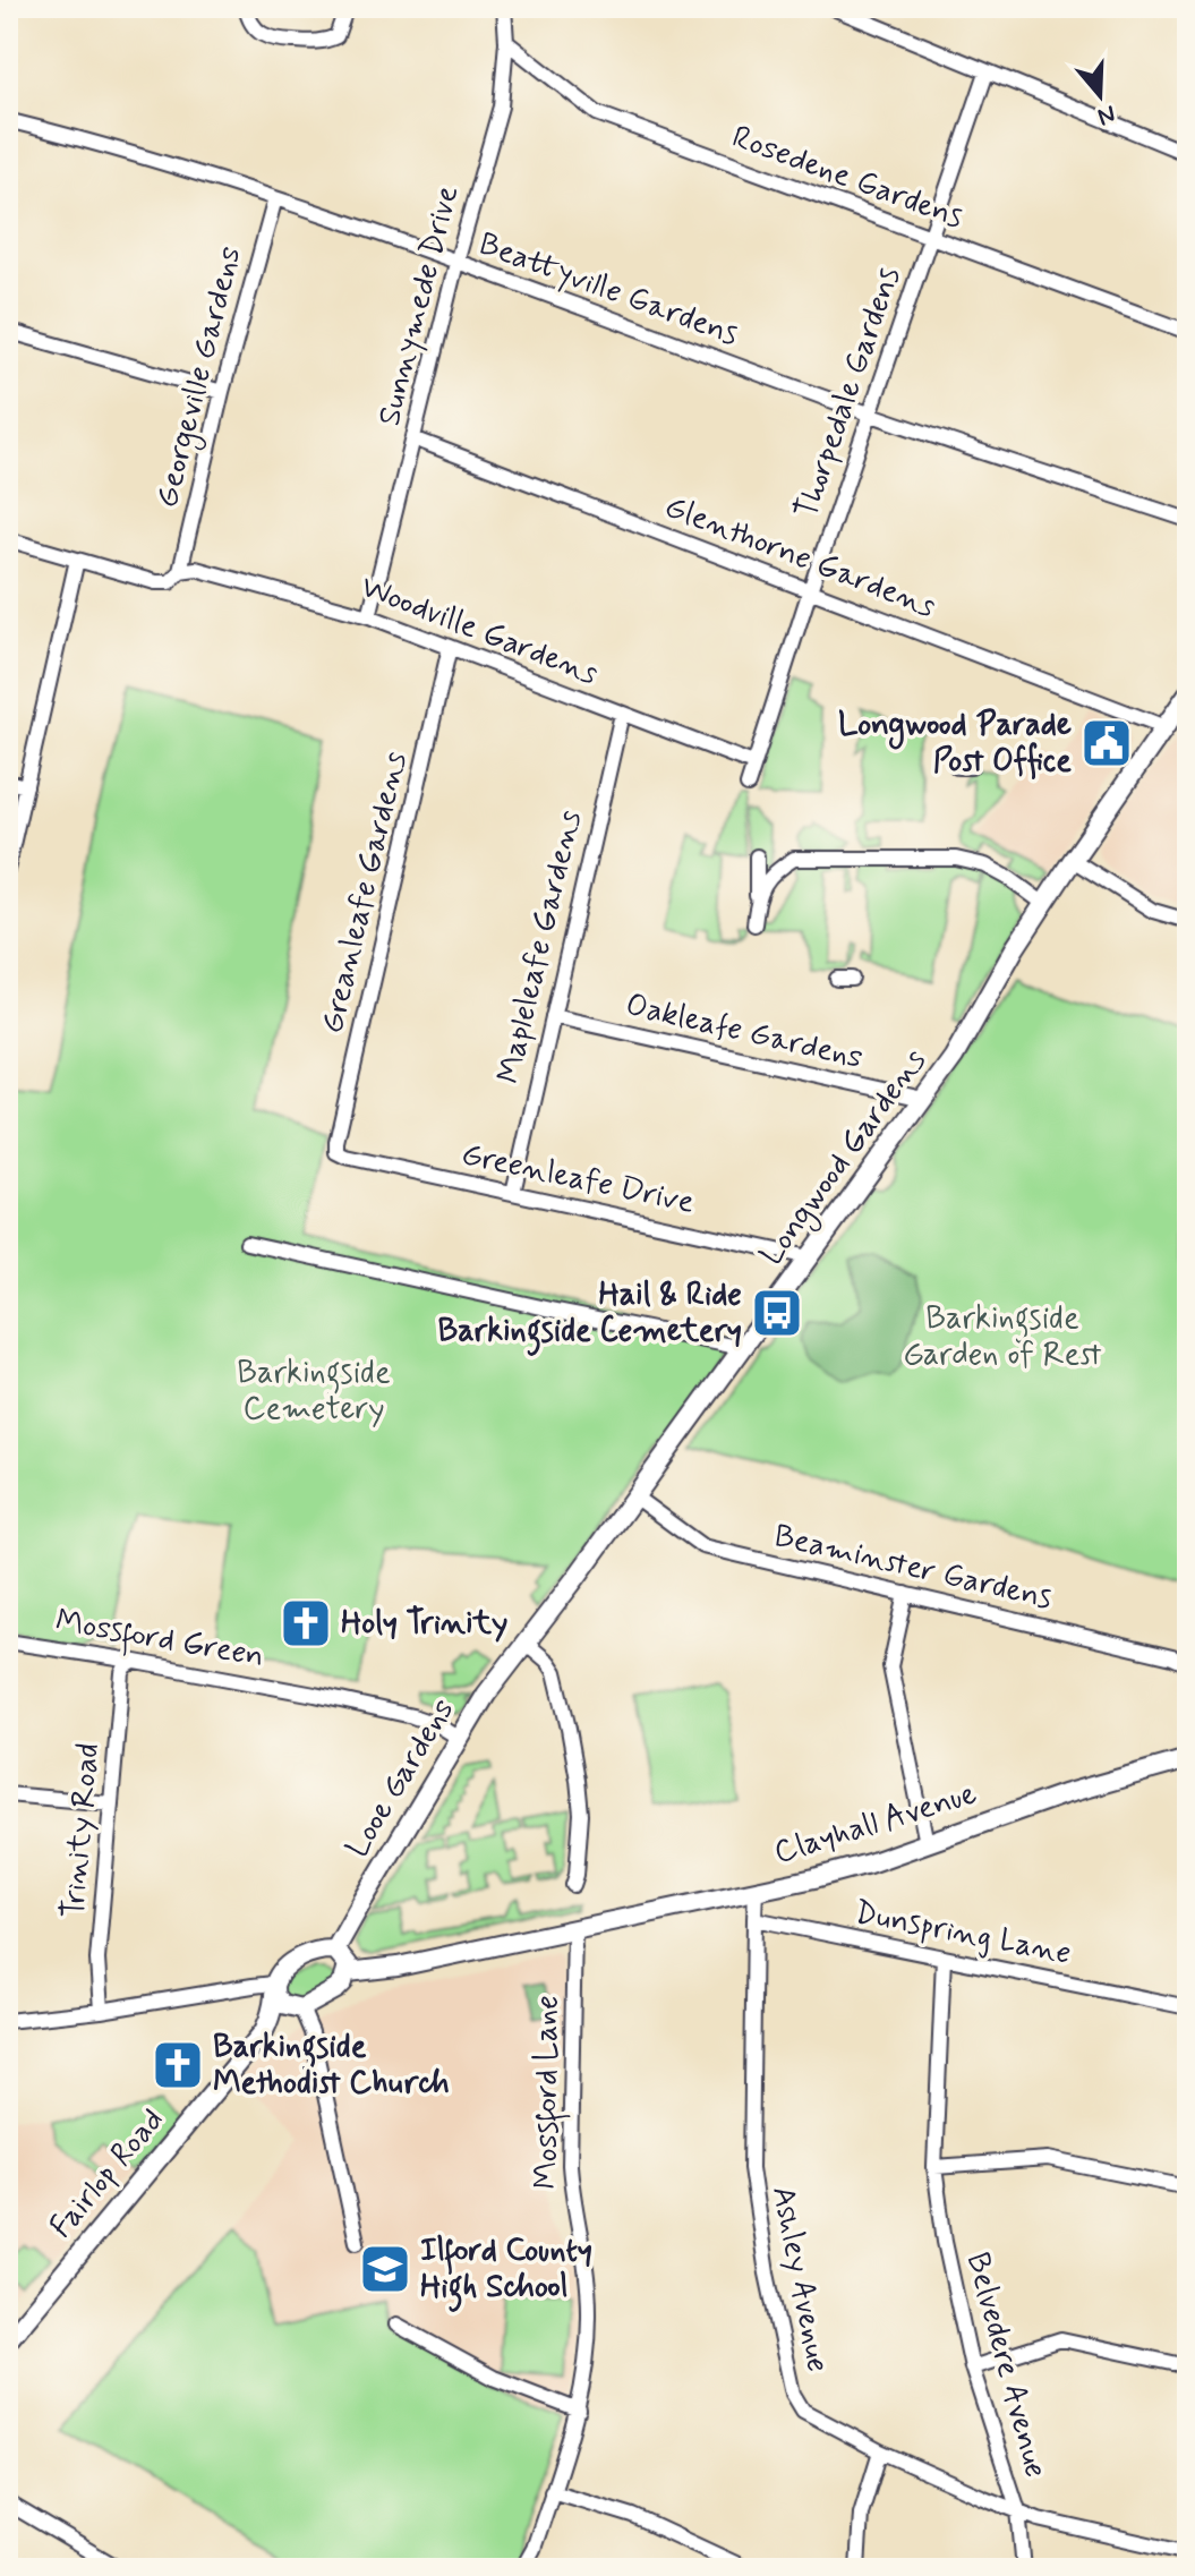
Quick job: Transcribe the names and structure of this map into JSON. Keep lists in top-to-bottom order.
{
  "streets": {
    "street": [
      "Rosedene Gardens",
      "Beattyville Gardens",
      "Sunnymede Drive",
      "Georgeville Gardens",
      "Thorpedale Gardens",
      "Glenthorne Gardens",
      "Woodville Gardens",
      "Greanleafe Gardens",
      "Mapleleafe Gardens",
      "Oakleafe Gardens",
      "Longwood Gardens",
      "Greenleafe Drive",
      "Beaminster Gardens",
      "Mossford Green",
      "Looe Gardens",
      "Clayhall Avenue",
      "Trinity Road",
      "Dunspring Lane",
      "Mossford Lane",
      "Fairlop Road",
      "Ashley Avenue",
      "Belvedere Avenue"
    ]
  },
  "crossings": [
    ["Rosedene Gardens", "Sunnymede Drive"],
    ["Rosedene Gardens", "Thorpedale Gardens"],
    ["Beattyville Gardens", "Sunnymede Drive"],
    ["Beattyville Gardens", "Georgeville Gardens"],
    ["Beattyville Gardens", "Thorpedale Gardens"],
    ["Sunnymede Drive", "Glenthorne Gardens"],
    ["Sunnymede Drive", "Woodville Gardens"],
    ["Georgeville Gardens", "Woodville Gardens"],
    ["Thorpedale Gardens", "Glenthorne Gardens"],
    ["Thorpedale Gardens", "Woodville Gardens"],
    ["Glenthorne Gardens", "Longwood Gardens"],
    ["Woodville Gardens", "Greanleafe Gardens"],
    ["Woodville Gardens", "Mapleleafe Gardens"],
    ["Greanleafe Gardens", "Greenleafe Drive"],
    ["Mapleleafe Gardens", "Oakleafe Gardens"],
    ["Mapleleafe Gardens", "Greenleafe Drive"],
    ["Oakleafe Gardens", "Longwood Gardens"],
    ["Longwood Gardens", "Greenleafe Drive"],
    ["Longwood Gardens", "Beaminster Gardens"],
    ["Longwood Gardens", "Looe Gardens"],
    ["Mossford Green", "Looe Gardens"],
    ["Mossford Green", "Trinity Road"],
    ["Looe Gardens", "Clayhall Avenue"],
    ["Looe Gardens", "Fairlop Road"],
    ["Clayhall Avenue", "Mossford Lane"],
    ["Clayhall Avenue", "Fairlop Road"],
    ["Dunspring Lane", "Ashley Avenue"],
    ["Dunspring Lane", "Belvedere Avenue"],
    ["Ashley Avenue", "Belvedere Avenue"]
  ],
  "parks": ["Barkingside Garden of Rest", "Barkingside Cemetery"],
  "places": {
    "public building": ["Longwood Parade Post Office"],
    "bus stop": ["Hail & Ride Barkingside Cemetery"],
    "church": ["Holy Trinity", "Barkingside Methodist Church"],
    "school or university": ["Ilford County High School"]
  },
  "north": "bottom"
}
